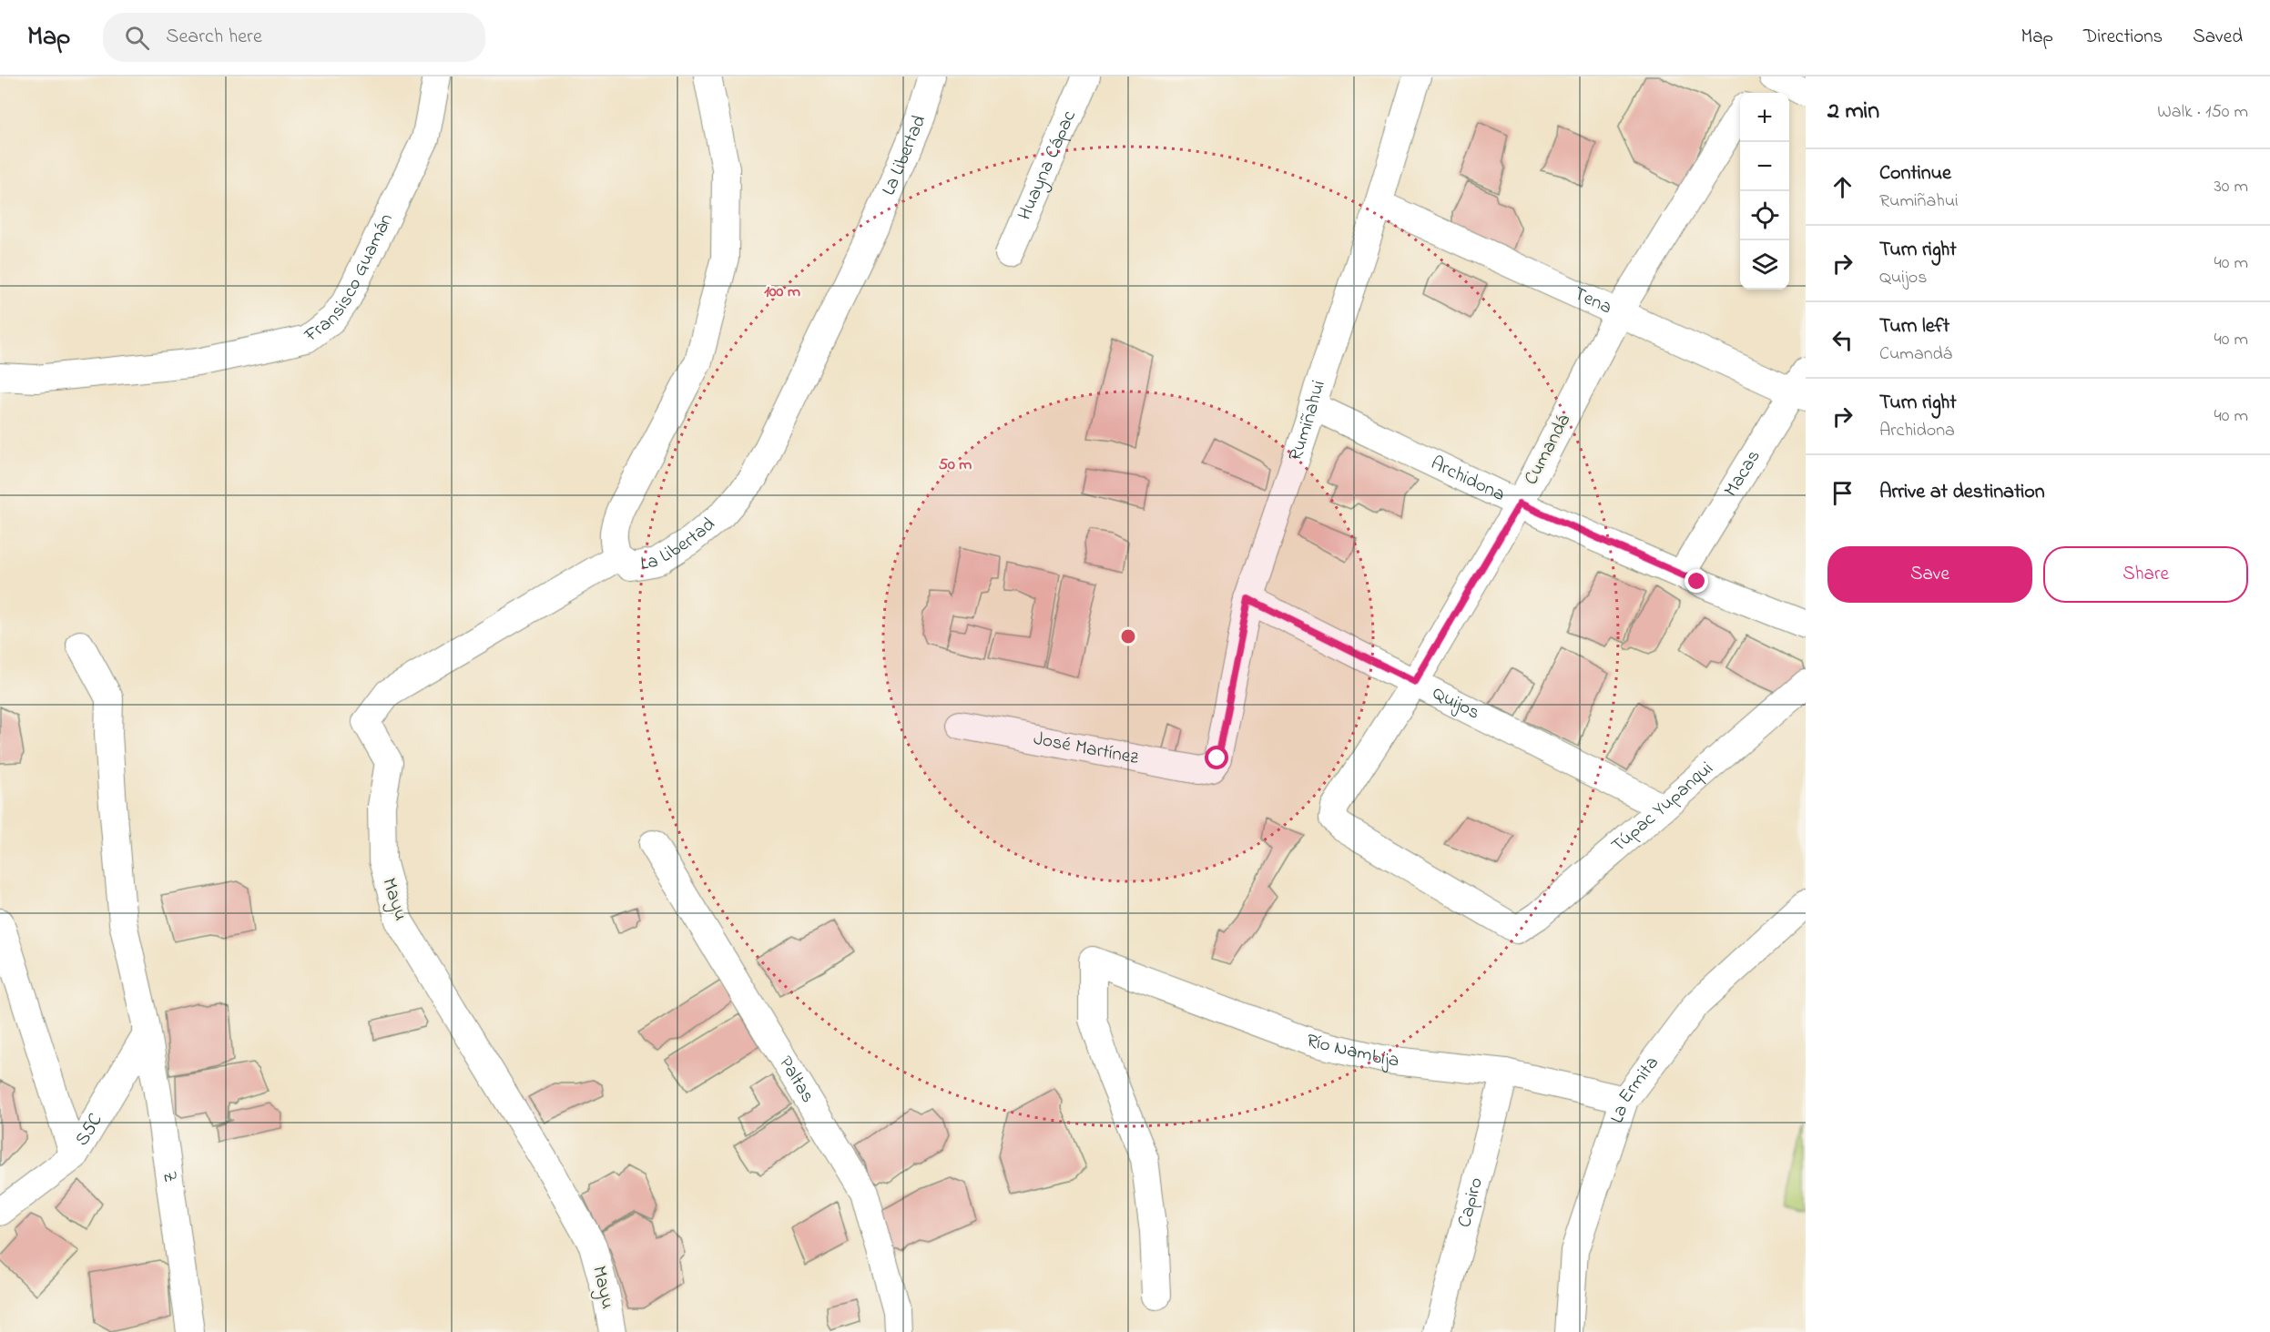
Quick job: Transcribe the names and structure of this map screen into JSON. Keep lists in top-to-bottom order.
{
  "streets": {
    "street": [
      "La Libertad",
      "Huayna Cápac",
      "Fransisco Guamán",
      "Tena",
      "Rumiñahui",
      "Cumandá",
      "Macas",
      "Archidona",
      "Quijos",
      "José Martínez",
      "Túpac Yupanqui",
      "Mayu",
      "Río Nambija",
      "Paltas",
      "La Ermita",
      "S5C",
      "Z",
      "Capiro"
    ]
  },
  "crossings": [
    ["La Libertad", "Mayu"],
    ["Tena", "Rumiñahui"],
    ["Tena", "Cumandá"],
    ["Tena", "Macas"],
    ["Rumiñahui", "Archidona"],
    ["Rumiñahui", "Quijos"],
    ["Rumiñahui", "José Martínez"],
    ["Cumandá", "Archidona"],
    ["Cumandá", "Quijos"],
    ["Cumandá", "Túpac Yupanqui"],
    ["Macas", "Archidona"],
    ["Quijos", "Túpac Yupanqui"],
    ["Río Nambija", "La Ermita"],
    ["Río Nambija", "Capiro"],
    ["S5C", "Z"]
  ],
  "page": {
    "header": "Map",
    "search": "Search here",
    "nav": ["Map", "Directions", "Saved"],
    "heading": ["2 min", "Walk · 150 m"],
    "map_buttons": ["+", "−"],
    "list": [
      ["Continue", "Rumiñahui", "30 m"],
      ["Turn right", "Quijos", "40 m"],
      ["Turn left", "Cumandá", "40 m"],
      ["Turn right", "Archidona", "40 m"],
      "Arrive at destination"
    ],
    "buttons": ["Save", "Share"]
  },
  "rings": ["100 m", "50 m"]
}
